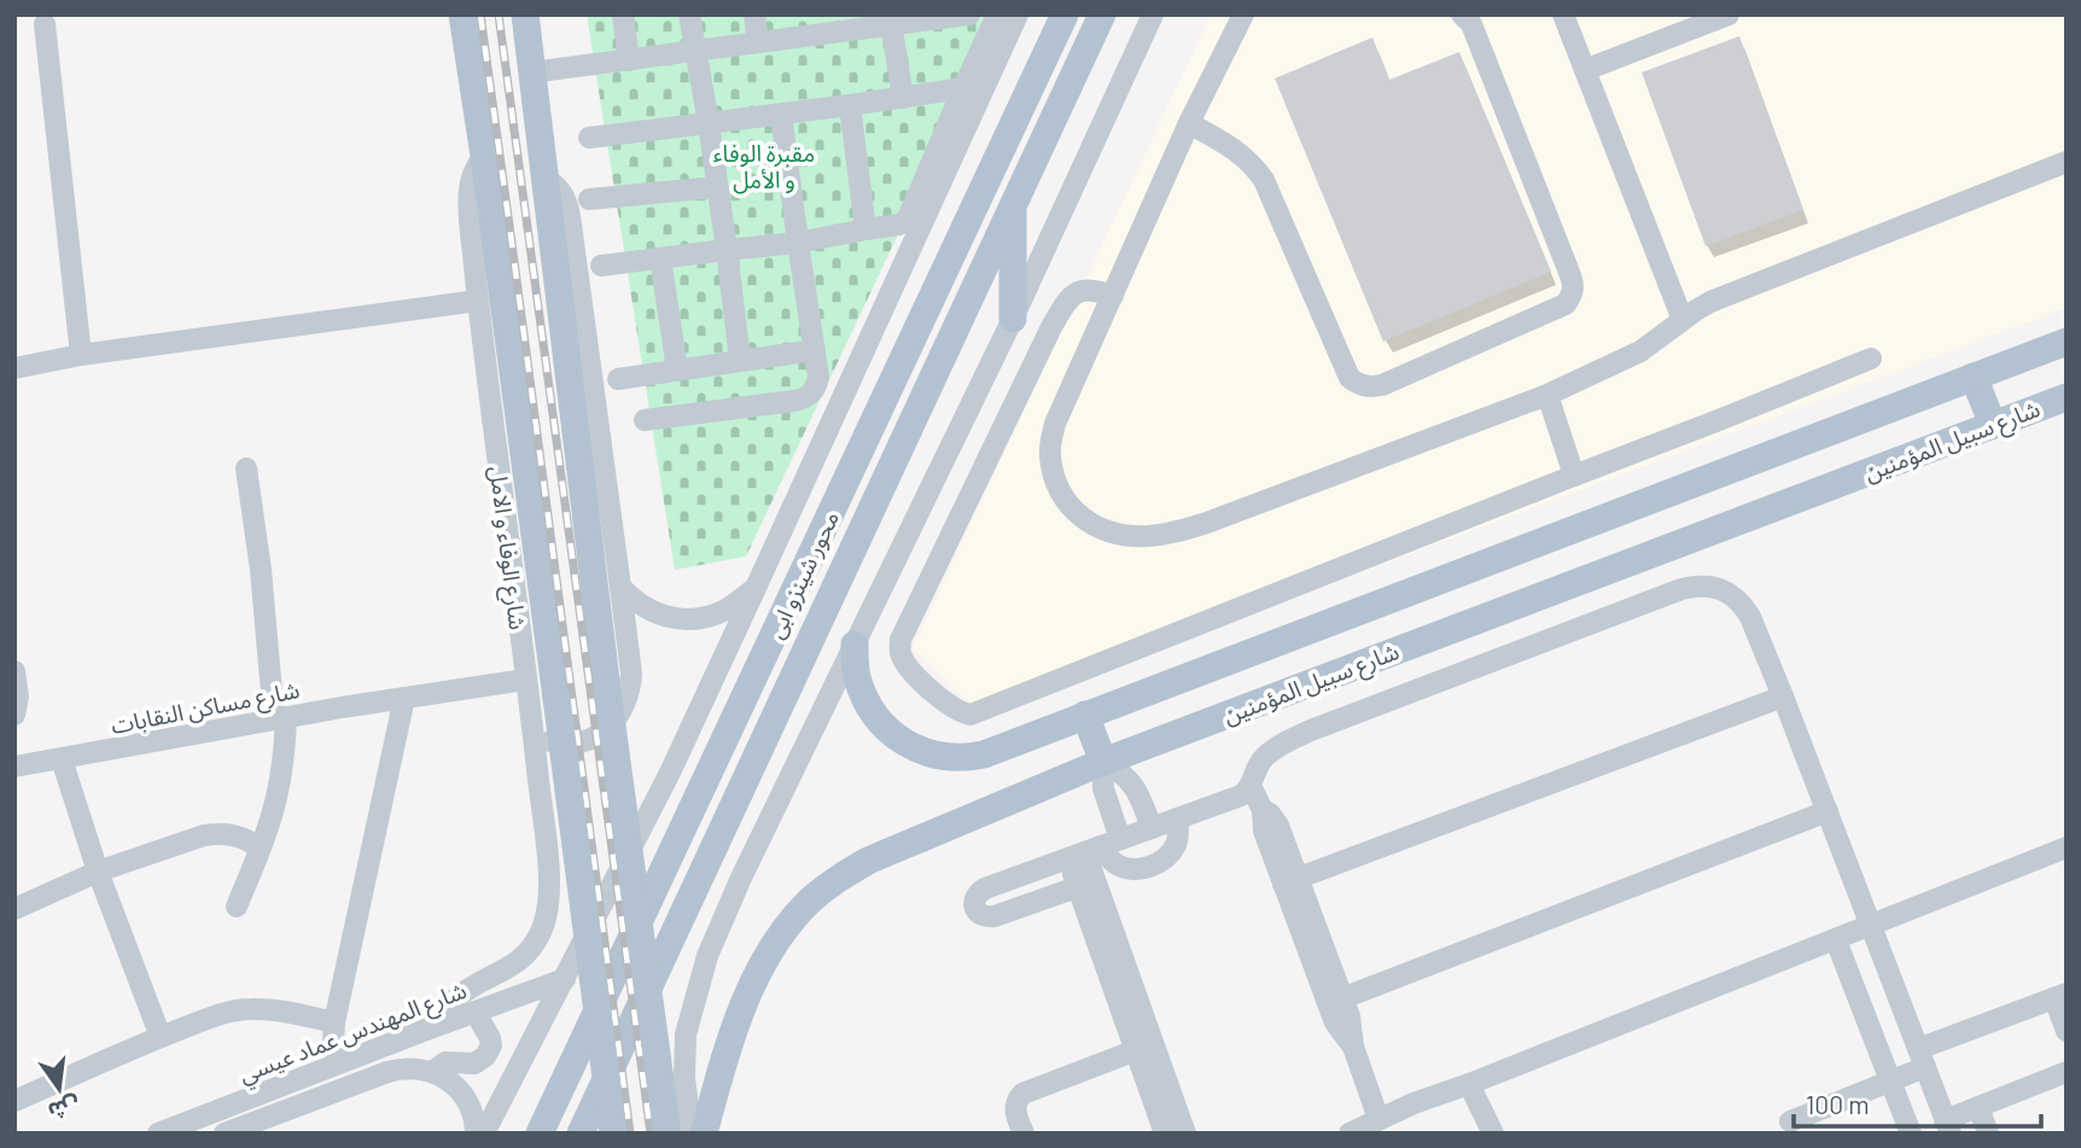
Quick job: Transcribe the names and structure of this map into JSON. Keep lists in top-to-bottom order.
{
  "streets": {
    "main road": ["شارع سبيل المؤمنين", "شارع الوفاء و الامل", "محور شينزو ابى"],
    "street": ["شارع مساكن النقابات", "شارع المهندس عماد عيسي"]
  },
  "crossings": [
    ["شارع الوفاء و الامل", "شارع مساكن النقابات"],
    ["شارع الوفاء و الامل", "شارع المهندس عماد عيسي"]
  ],
  "parks": ["مقبرة الوفاء و الأمل"],
  "scale_bar": "100 m",
  "north": "bottom"
}
